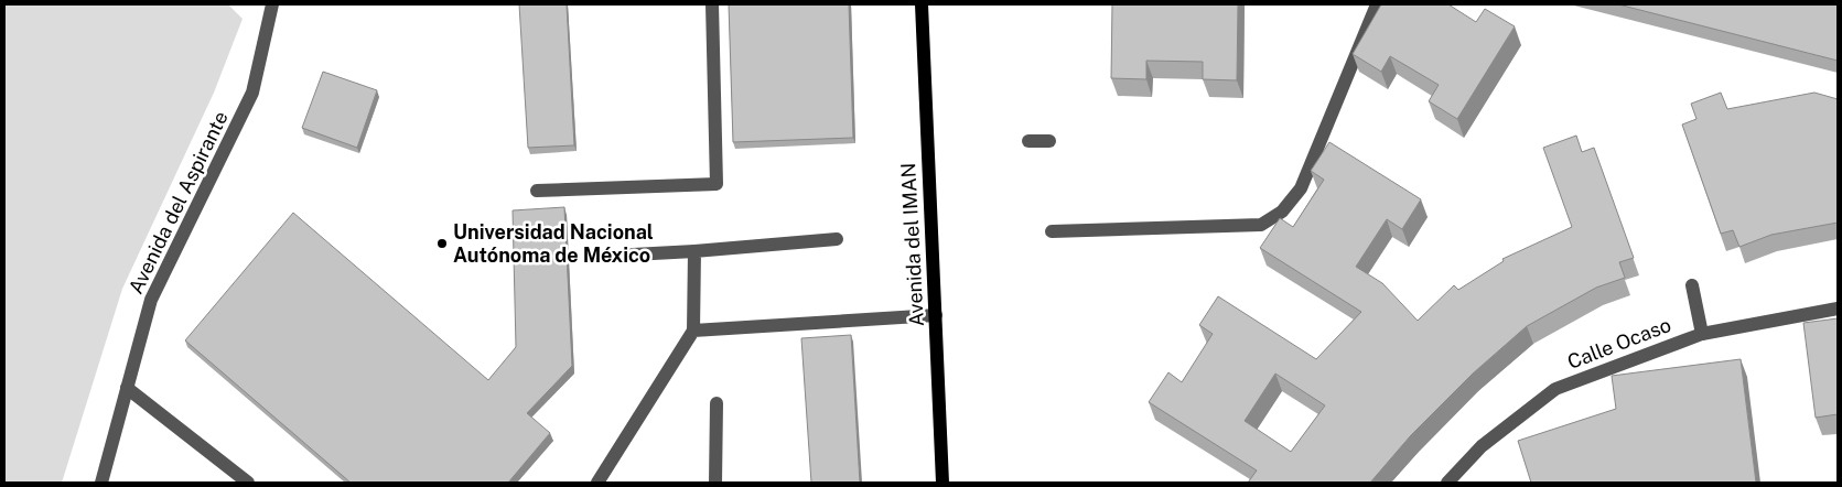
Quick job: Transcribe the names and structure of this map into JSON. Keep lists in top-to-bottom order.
{
  "streets": {
    "main road": ["Avenida del IMAN"],
    "street": ["Avenida del Aspirante", "Calle Ocaso"]
  },
  "places": ["Universidad Nacional Autónoma de México"]
}
